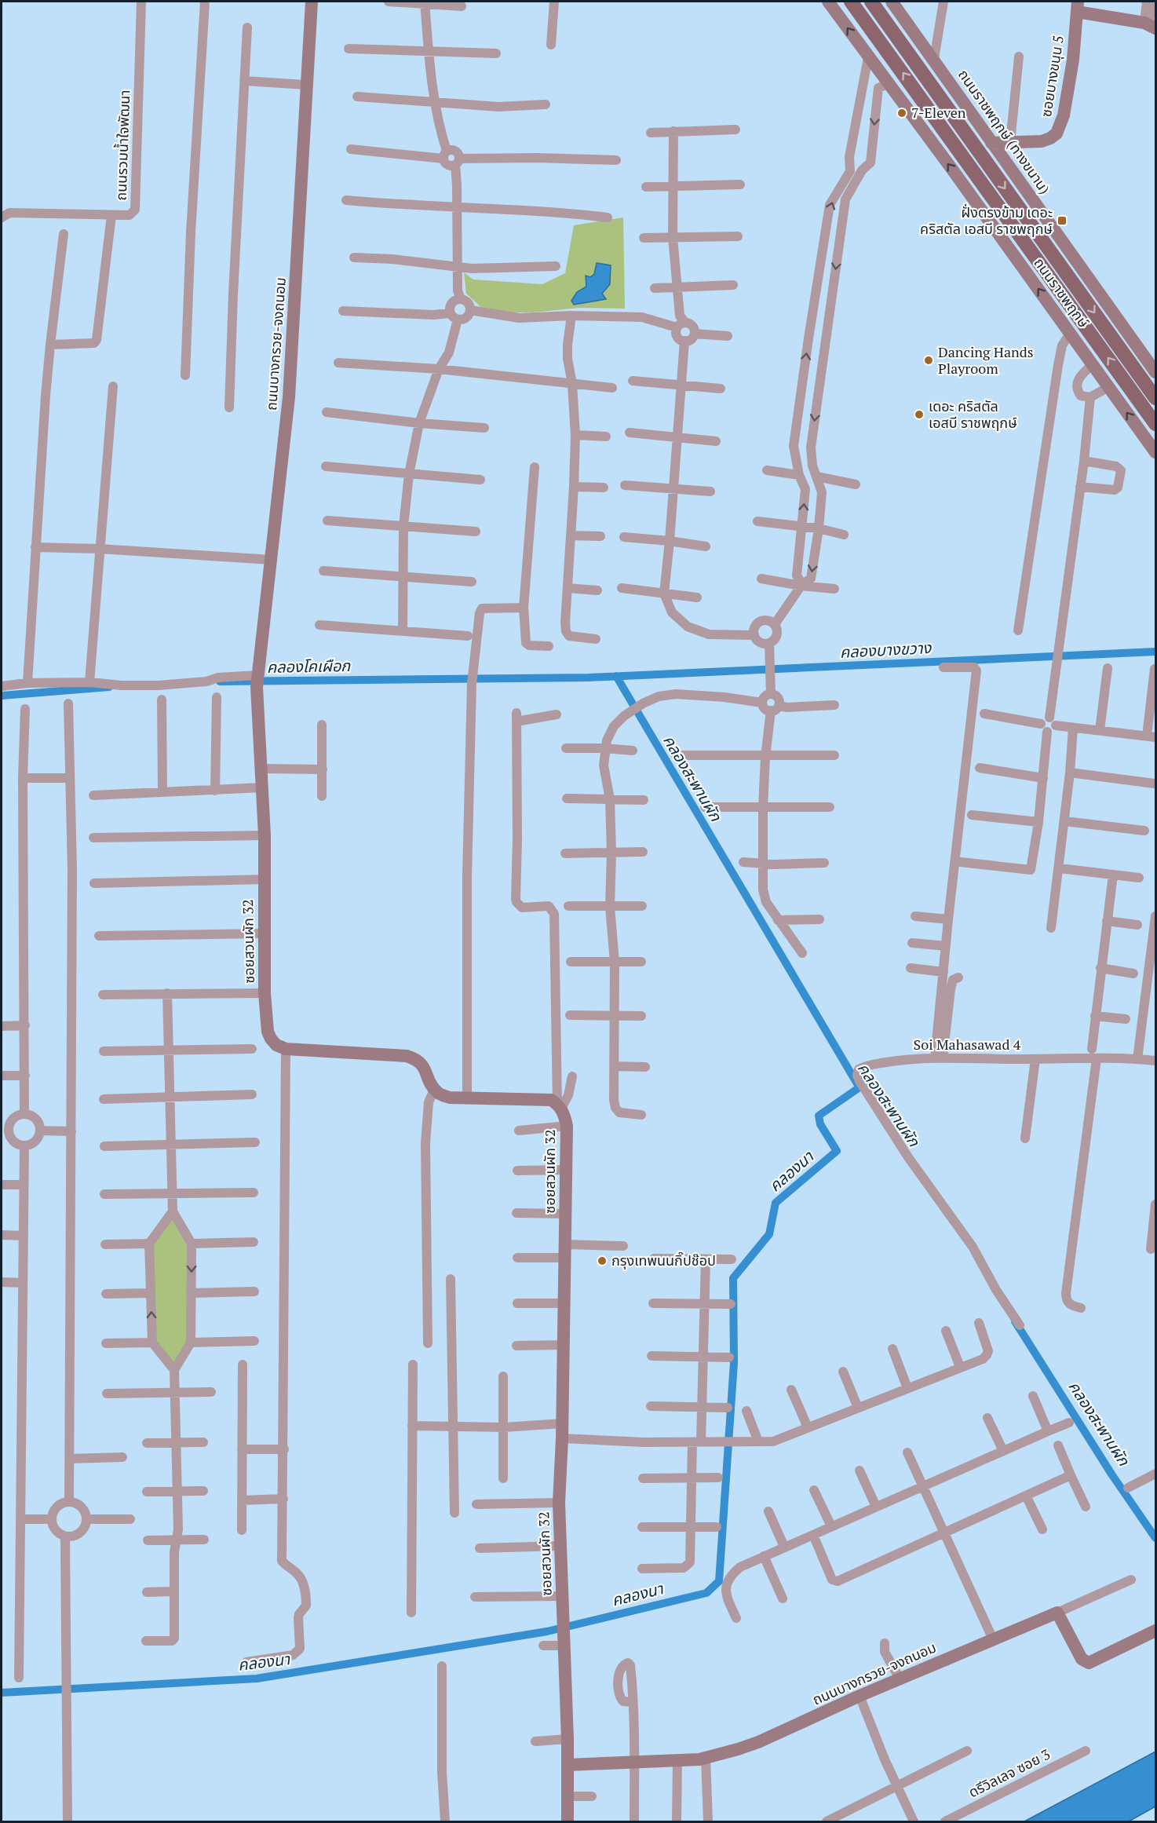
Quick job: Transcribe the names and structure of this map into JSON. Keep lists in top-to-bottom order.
{
  "streets": {
    "main road": ["ถนนราชพฤกษ์"],
    "street": [
      "ซอยบางขนุน 5",
      "ถนนราชพฤกษ์ (ทางขนาน)",
      "ถนนรวมน้ำใจพัฒนา",
      "ถนนบางกรวย-จงถนอม",
      "ซอยสวนผัก 32",
      "Soi Mahasawad 4",
      "ดรีวิลเลจ ซอย 3"
    ]
  },
  "crossings": [
    ["ซอยบางขนุน 5", "ถนนราชพฤกษ์ (ทางขนาน)"],
    ["ถนนบางกรวย-จงถนอม", "ซอยสวนผัก 32"]
  ],
  "water": [
    "คลองบางขวาง",
    "คลองโคเผือก",
    "คลองสะพานผัก",
    "คลองนา"
  ],
  "places": {
    "other": [
      "7-Eleven",
      "Dancing Hands Playroom",
      "เดอะ คริสตัล เอสบี ราชพฤกษ์",
      "กรุงเทพนนกิ๊ปช๊อป"
    ],
    "transit": ["ฝั่งตรงข้าม เดอะ คริสตัล เอสบี ราชพฤกษ์"]
  }
}
